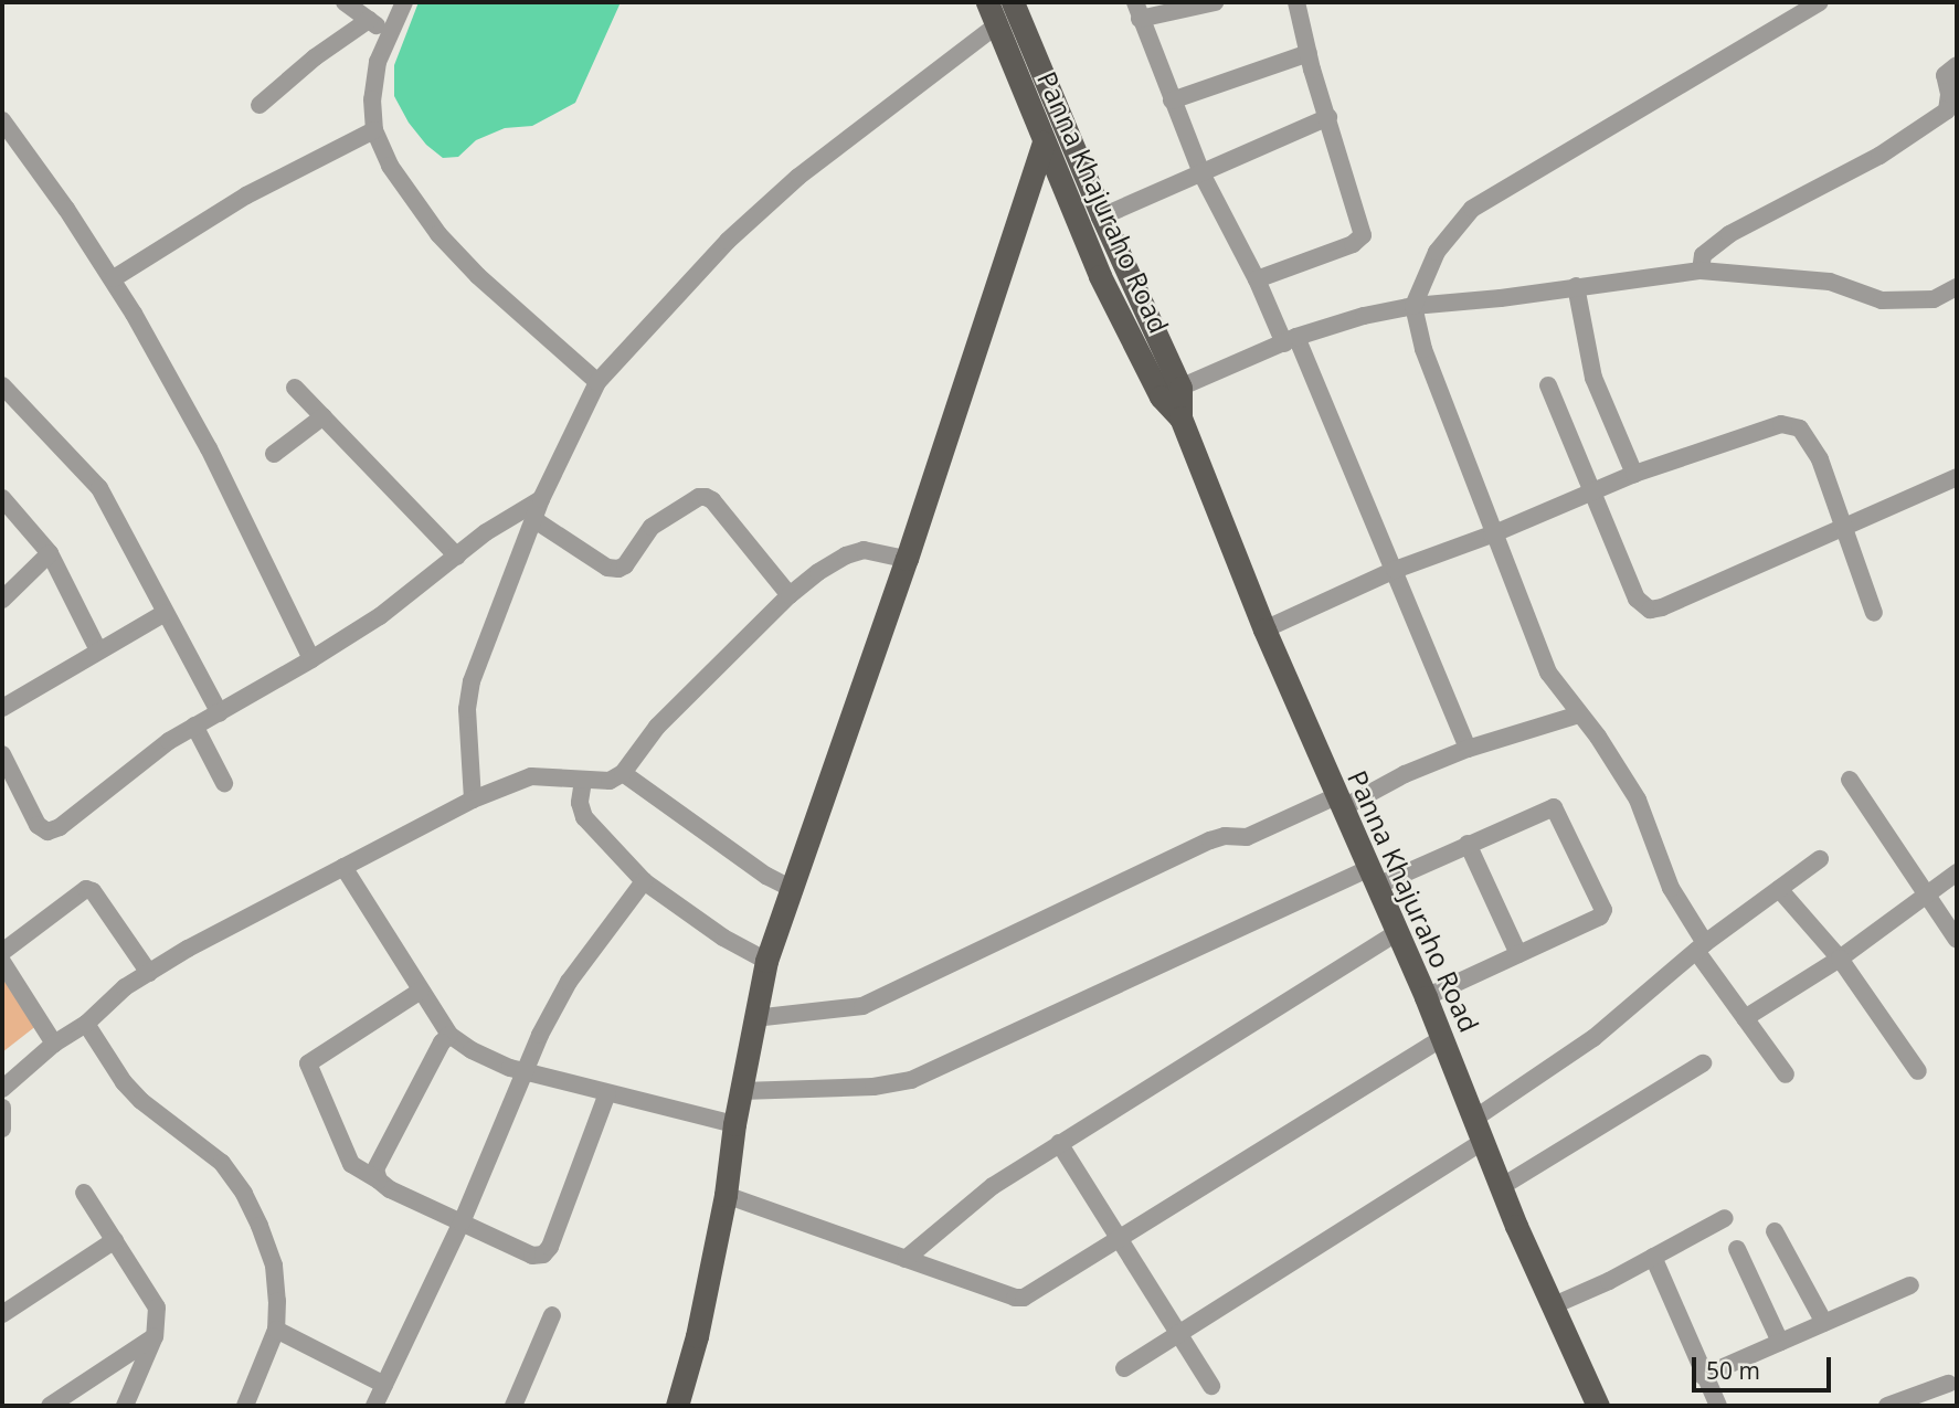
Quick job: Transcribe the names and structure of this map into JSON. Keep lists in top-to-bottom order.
{
  "streets": {
    "main road": ["Panna Khajuraho Road"]
  },
  "scale_bar": "50 m"
}
